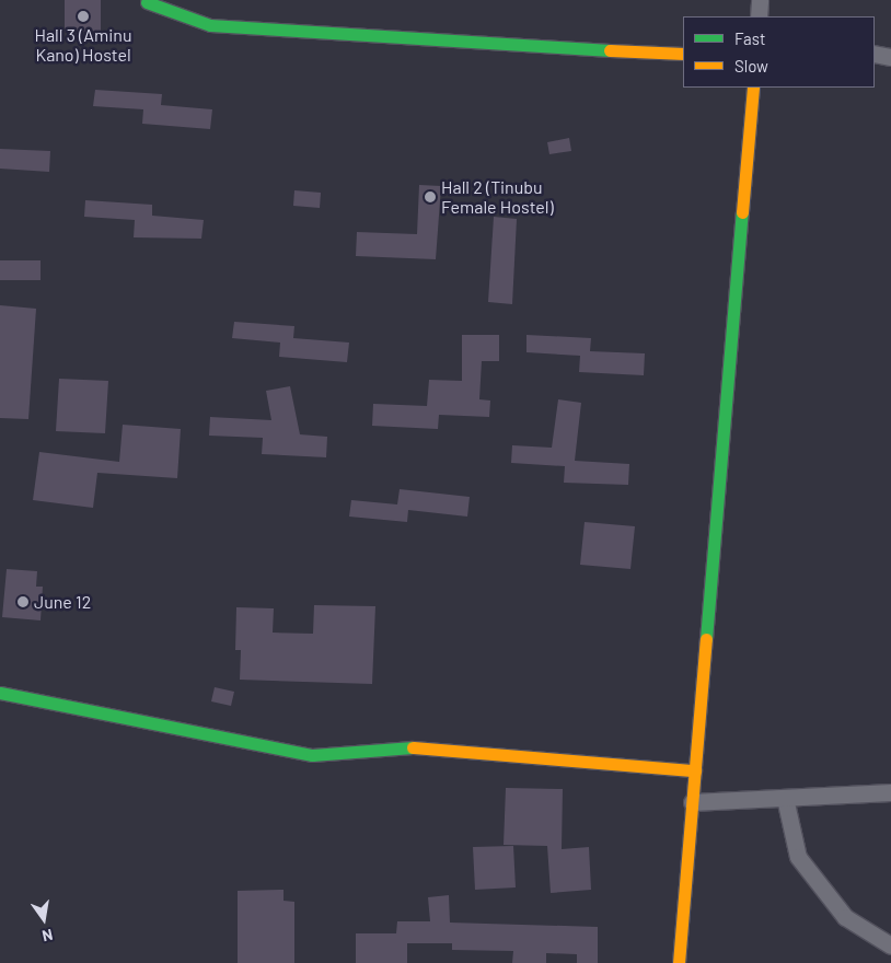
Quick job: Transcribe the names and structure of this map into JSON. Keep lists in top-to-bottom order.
{
  "places": ["Hall 3 (Aminu Kano) Hostel", "Hall 2 (Tinubu Female Hostel)", "June 12"],
  "legend": ["Fast", "Slow"],
  "north": "bottom"
}
